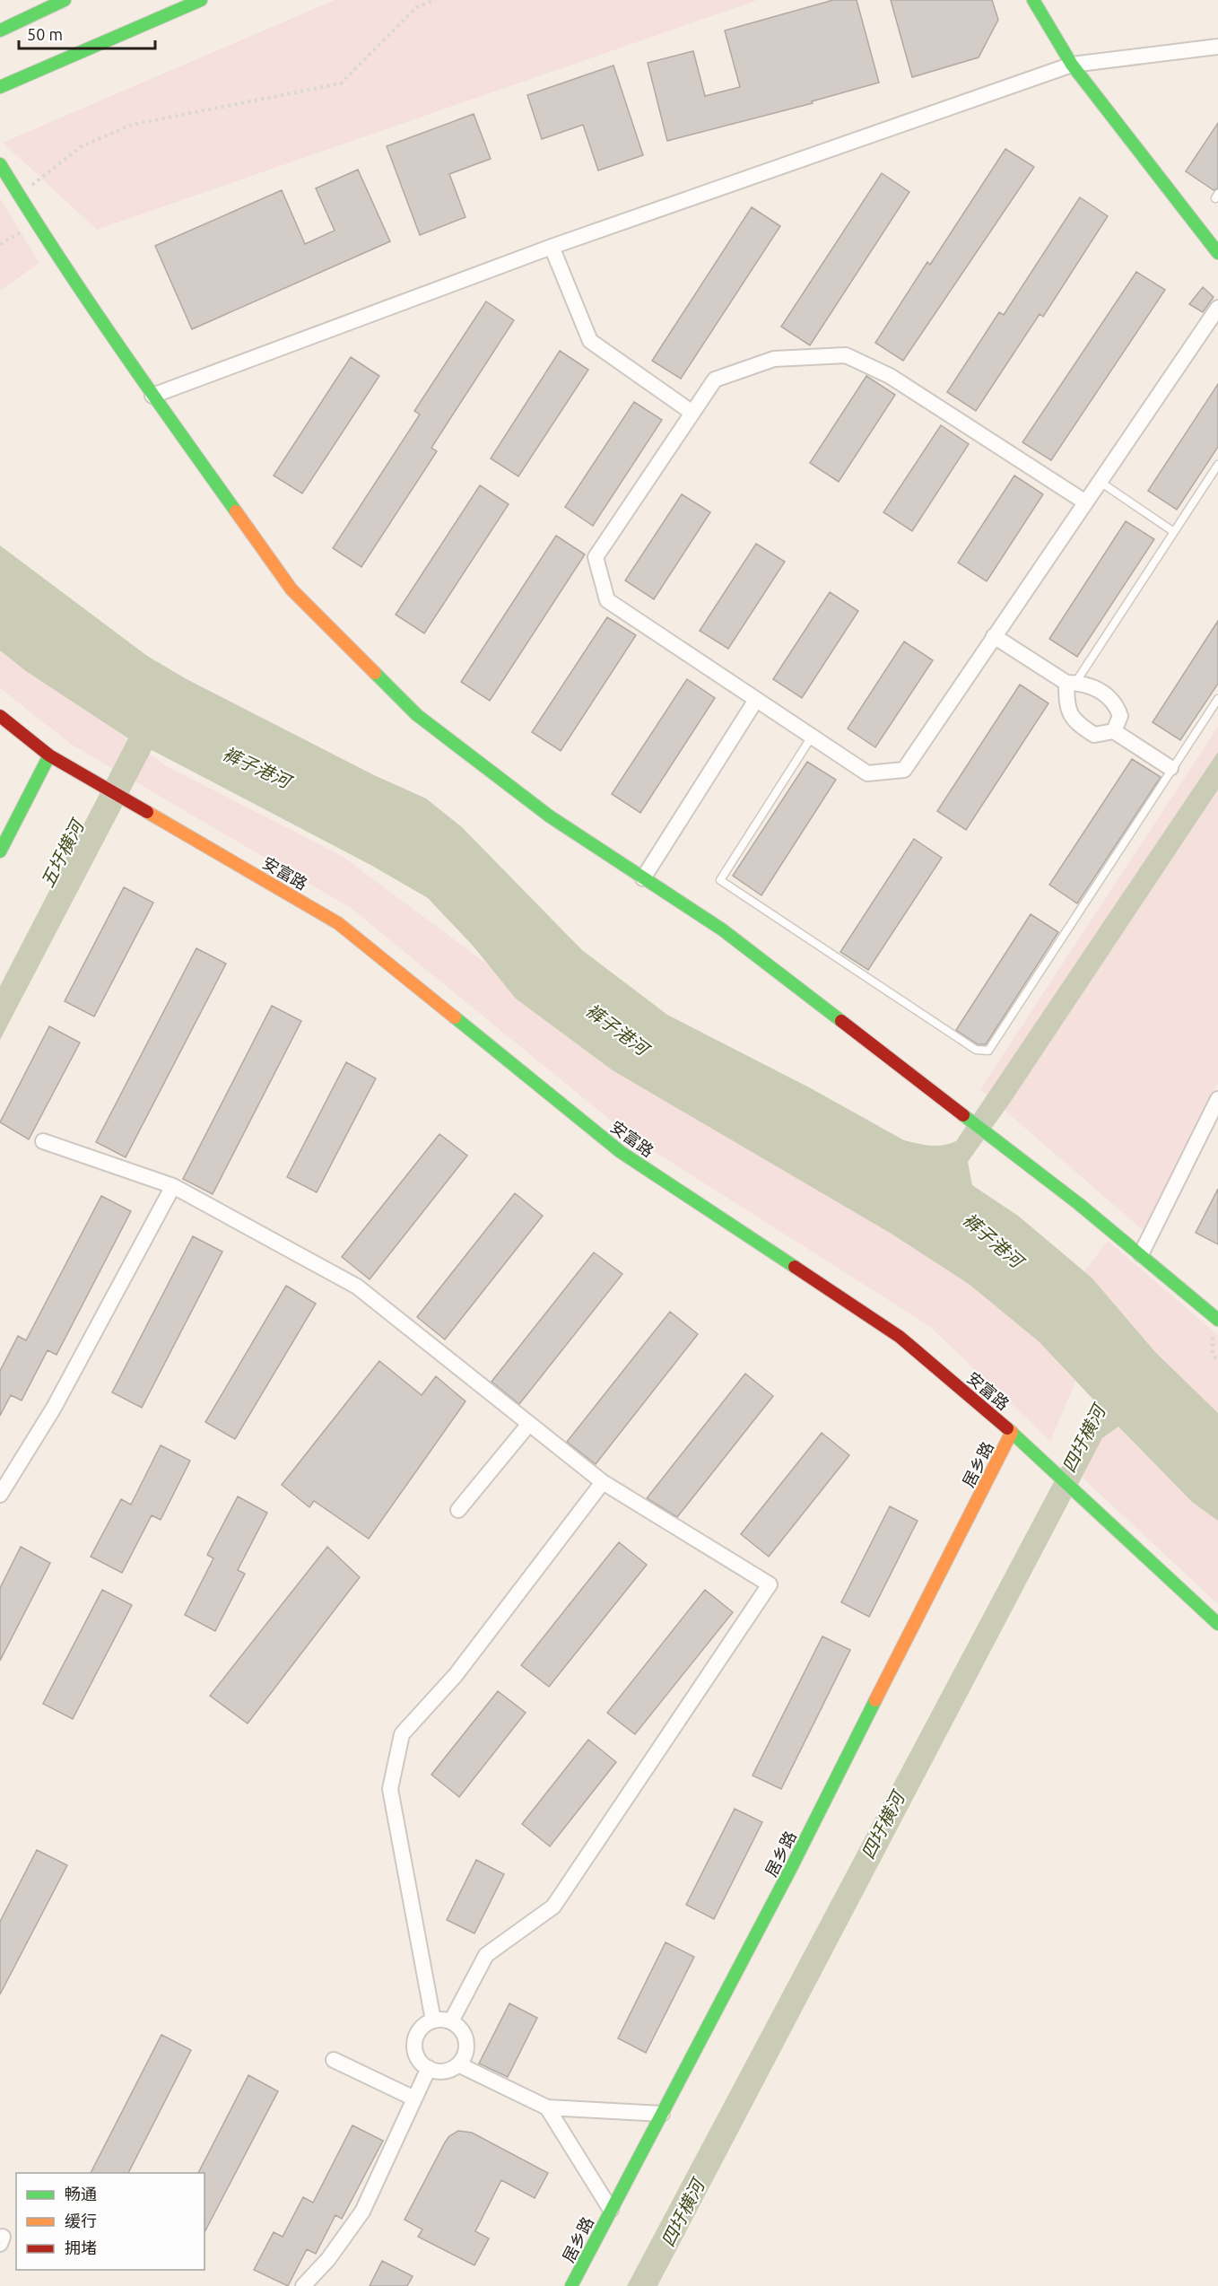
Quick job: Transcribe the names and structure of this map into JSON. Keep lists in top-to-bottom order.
{
  "streets": {
    "street": ["安富路", "居乡路"]
  },
  "crossings": [
    ["安富路", "居乡路"]
  ],
  "water": ["裤子港河", "五圩横河", "四圩横河"],
  "legend": ["畅通", "缓行", "拥堵"],
  "scale_bar": "50 m"
}
